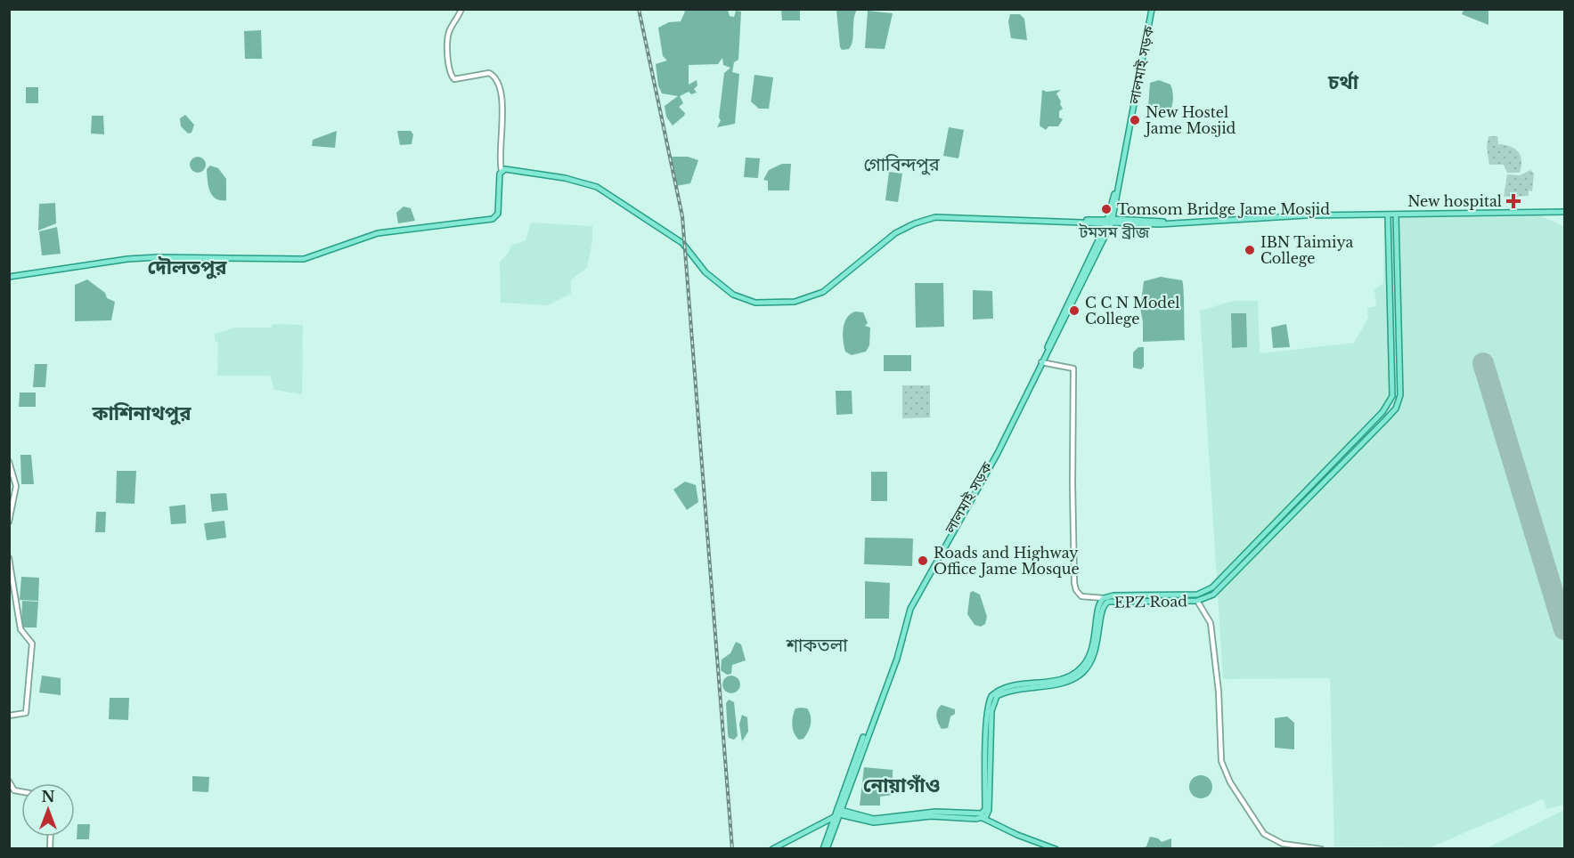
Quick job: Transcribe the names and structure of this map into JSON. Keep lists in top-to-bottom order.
{
  "streets": {
    "main road": ["লালমাই সড়ক", "EPZ Road"]
  },
  "districts": [
    "চর্থা",
    "গোবিন্দপুর",
    "টমসম ব্রীজ",
    "দৌলতপুর",
    "কাশিনাথপুর",
    "শাকতলা",
    "নোয়াগাঁও"
  ],
  "places": {
    "other": [
      "New Hostel Jame Mosjid",
      "Tomsom Bridge Jame Mosjid",
      "IBN Taimiya College",
      "C C N Model College",
      "Roads and Highway Office Jame Mosque"
    ],
    "health": ["New hospital"]
  },
  "north": "top"
}
